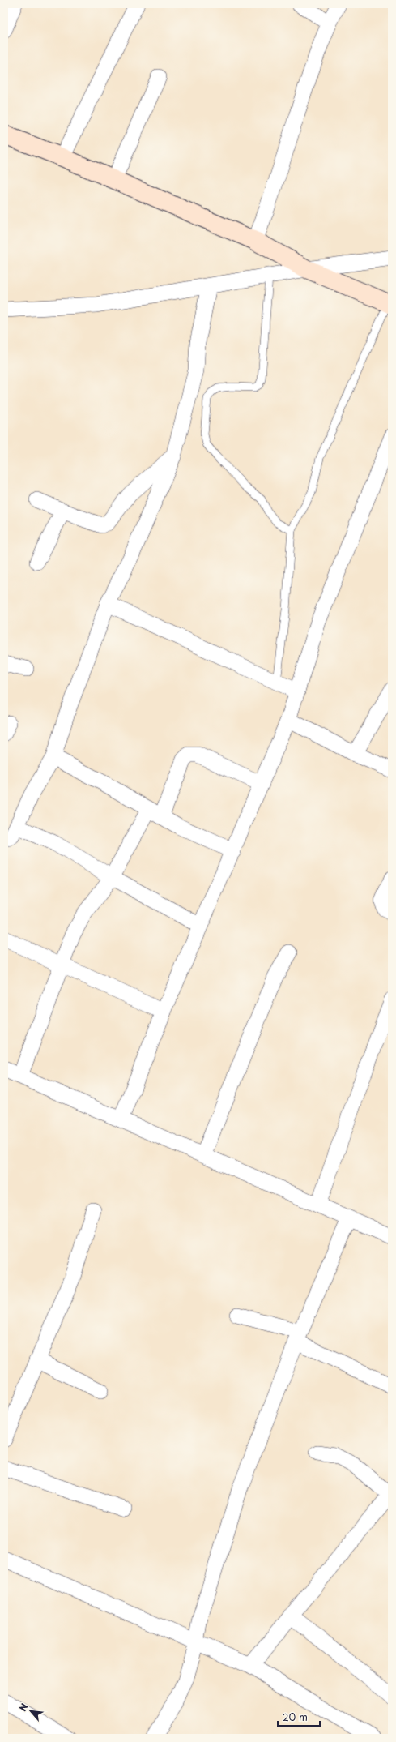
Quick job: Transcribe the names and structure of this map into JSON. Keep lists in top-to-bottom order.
{
  "scale_bar": "20 m",
  "north": "top left"
}
